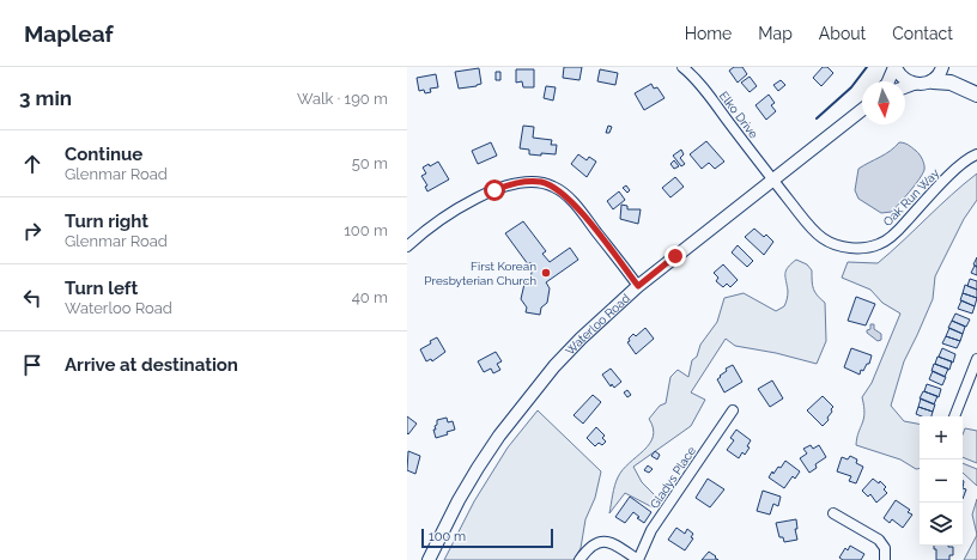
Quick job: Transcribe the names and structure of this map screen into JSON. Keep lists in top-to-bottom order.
{
  "streets": {
    "main road": ["Waterloo Road"],
    "street": ["Elko Drive", "Oak Run Way", "Gladys Place"]
  },
  "crossings": [
    ["Elko Drive", "Oak Run Way"],
    ["Elko Drive", "Waterloo Road"],
    ["Oak Run Way", "Waterloo Road"]
  ],
  "places": ["First Korean Presbyterian Church"],
  "scale_bar": "100 m",
  "north": "bottom",
  "page": {
    "header": "Mapleaf",
    "nav": [
      "Home",
      "Map",
      "About",
      "Contact"
    ],
    "heading": ["3 min", "Walk · 190 m"],
    "list": [
      ["Continue", "Glenmar Road", "50 m"],
      ["Turn right", "Glenmar Road", "100 m"],
      ["Turn left", "Waterloo Road", "40 m"],
      "Arrive at destination"
    ],
    "map_buttons": ["+", "−"],
    "scale": "100 m"
  }
}
